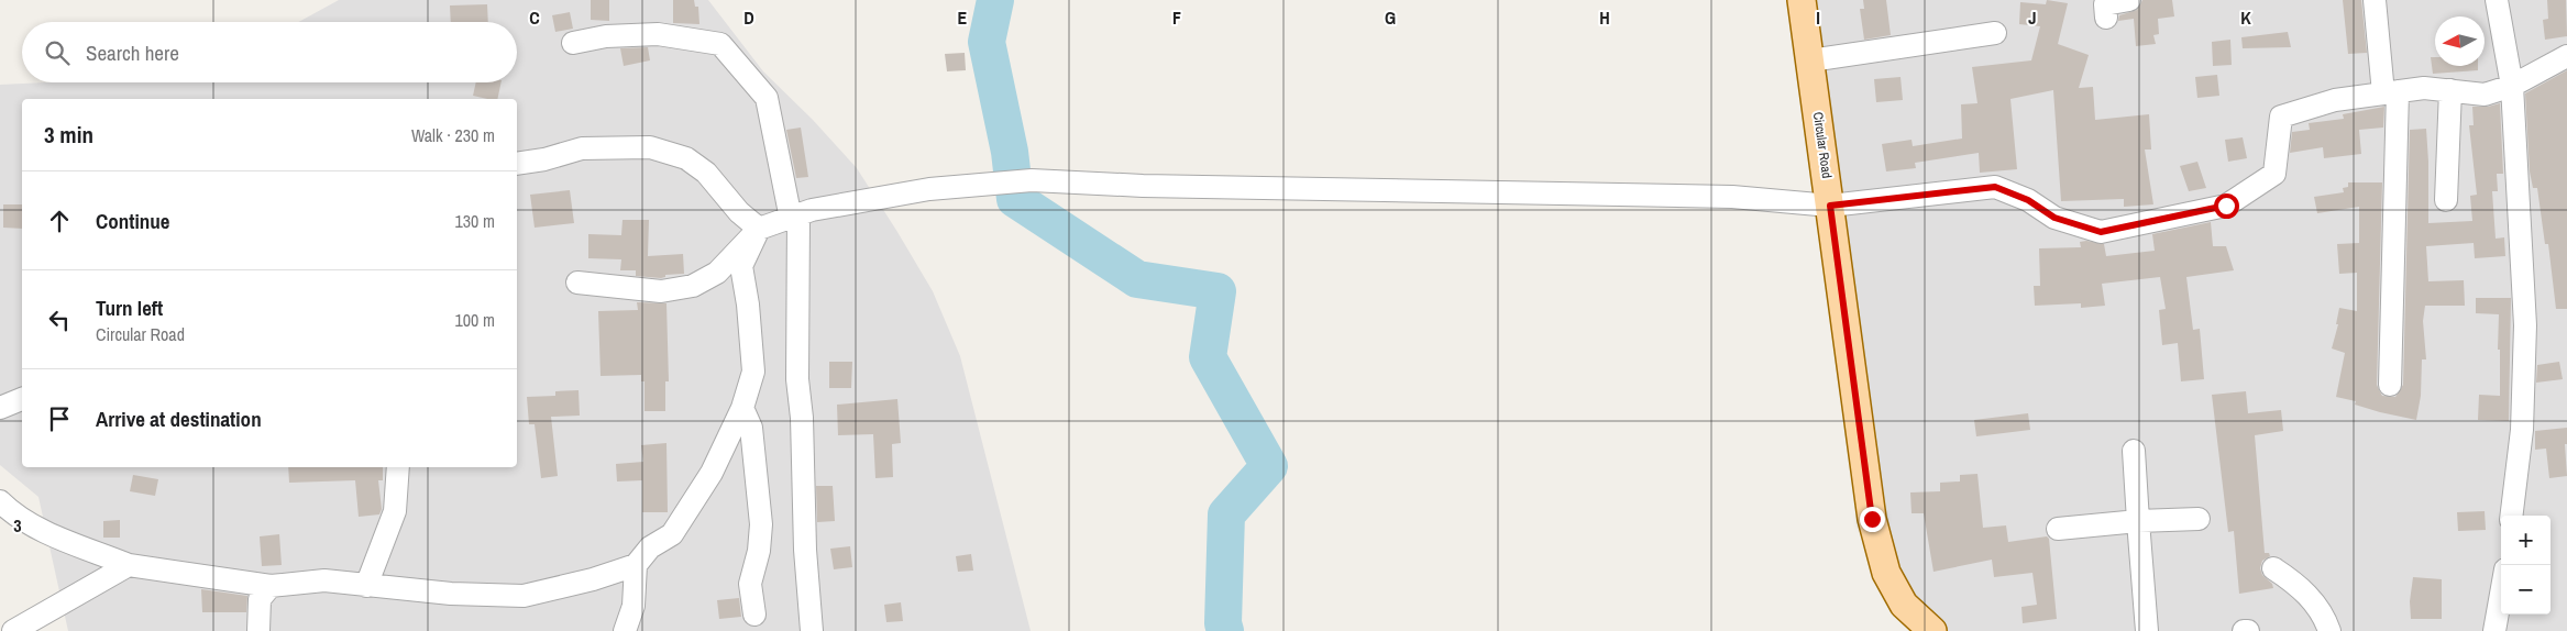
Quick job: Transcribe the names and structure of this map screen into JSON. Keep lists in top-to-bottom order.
{
  "streets": {
    "main road": ["Circular Road"]
  },
  "north": "left",
  "page": {
    "search": "Search here",
    "heading": ["3 min", "Walk · 230 m"],
    "list": [
      ["Continue", "130 m"],
      ["Turn left", "Circular Road", "100 m"],
      "Arrive at destination"
    ],
    "map_buttons": ["+", "−"]
  },
  "grid": {
    "columns": [
      "C",
      "D",
      "E",
      "F",
      "G",
      "H",
      "I",
      "J",
      "K"
    ],
    "rows": ["3"]
  }
}
